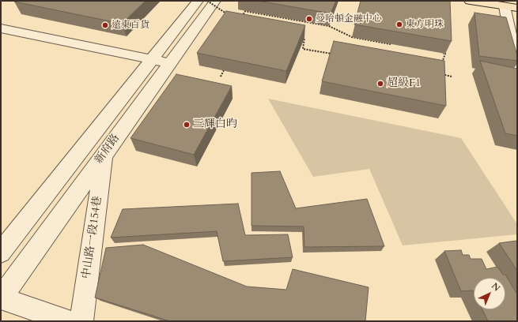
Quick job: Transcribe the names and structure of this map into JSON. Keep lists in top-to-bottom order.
{
  "streets": {
    "street": ["新府路", "中山路一段154巷"]
  },
  "crossings": [
    ["新府路", "中山路一段154巷"]
  ],
  "places": [
    "曼哈頓金融中心",
    "東方明珠",
    "遠東百貨",
    "超級F1",
    "三輝白昀"
  ],
  "north": "top right"
}
